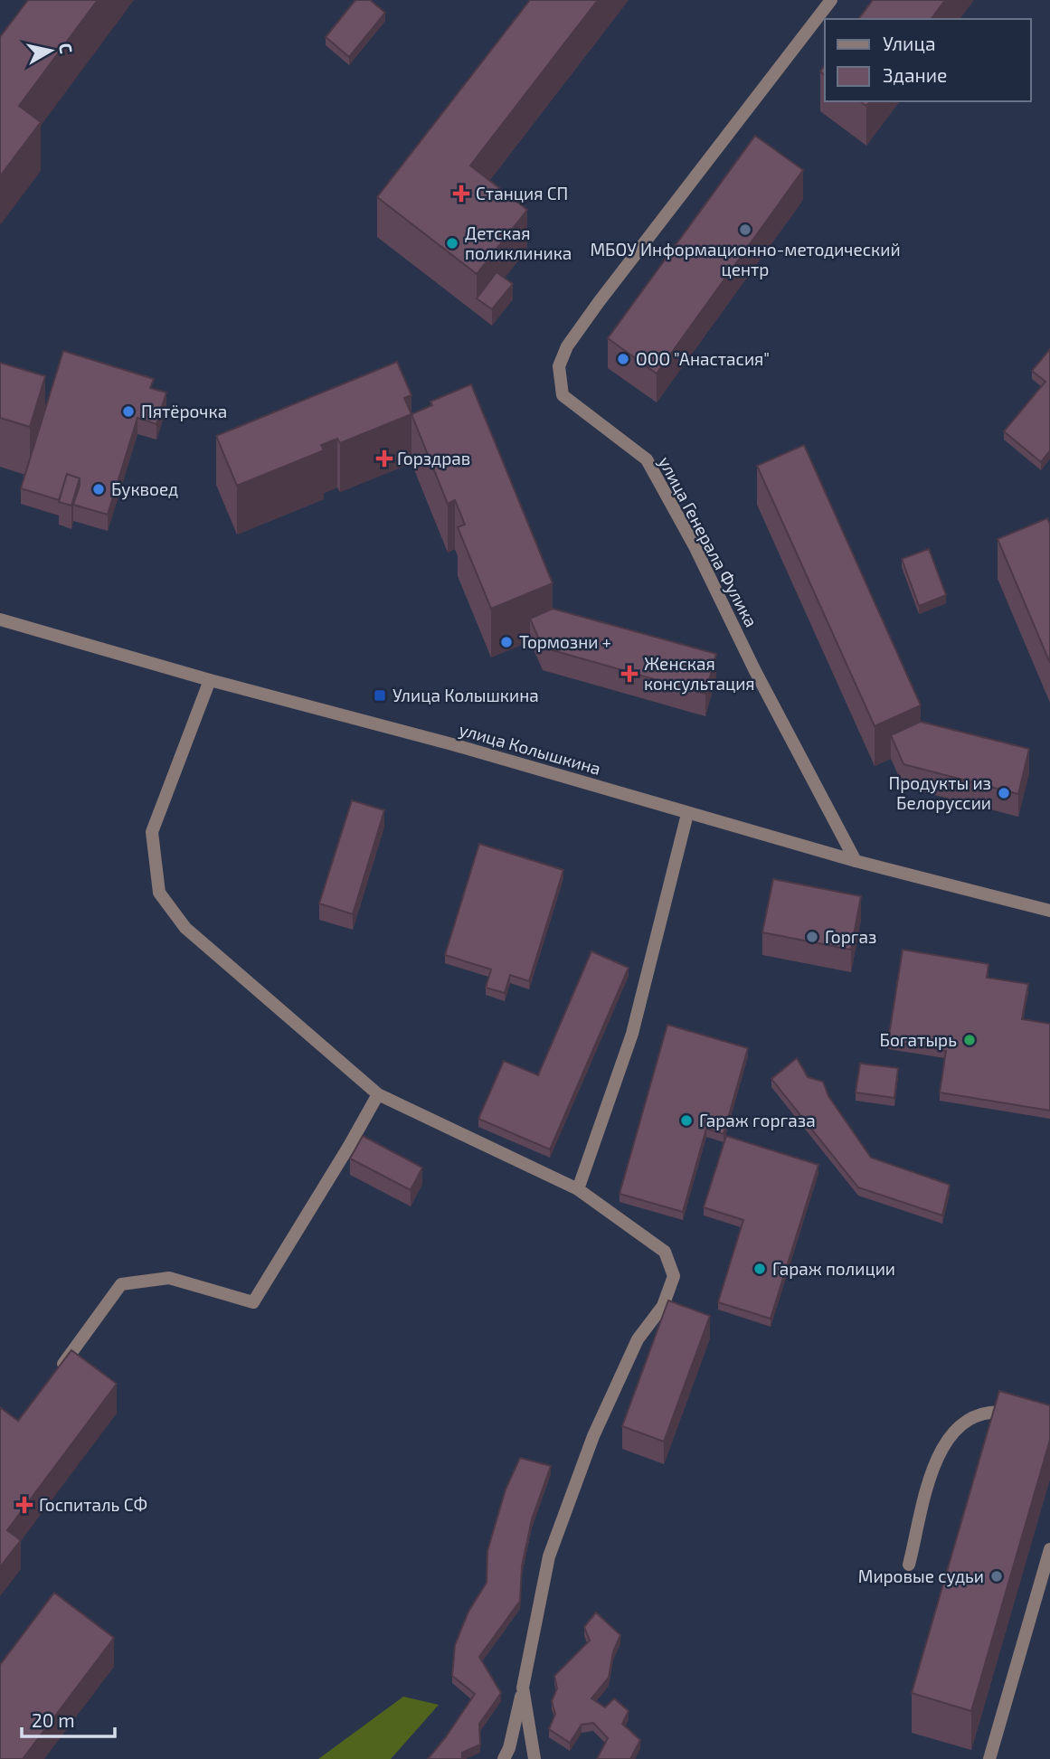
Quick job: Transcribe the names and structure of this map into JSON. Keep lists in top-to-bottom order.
{
  "streets": {
    "street": ["улица Генерала Фулика", "улица Колышкина"]
  },
  "crossings": [
    ["улица Генерала Фулика", "улица Колышкина"]
  ],
  "places": {
    "health": [
      "Станция СП",
      "Горздрав",
      "Женская консультация",
      "Госпиталь СФ"
    ],
    "other": [
      "МБОУ Информационно-методический центр",
      "Детская поликлиника",
      "ООО \"Анастасия\"",
      "Пятёрочка",
      "Буквоед",
      "Тормозни +",
      "Продукты из Белоруссии",
      "Горгаз",
      "Богатырь",
      "Гараж горгаза",
      "Гараж полиции",
      "Мировые судьи"
    ],
    "transit": ["Улица Колышкина"]
  },
  "legend": ["Улица", "Здание"],
  "scale_bar": "20 m",
  "north": "right"
}
